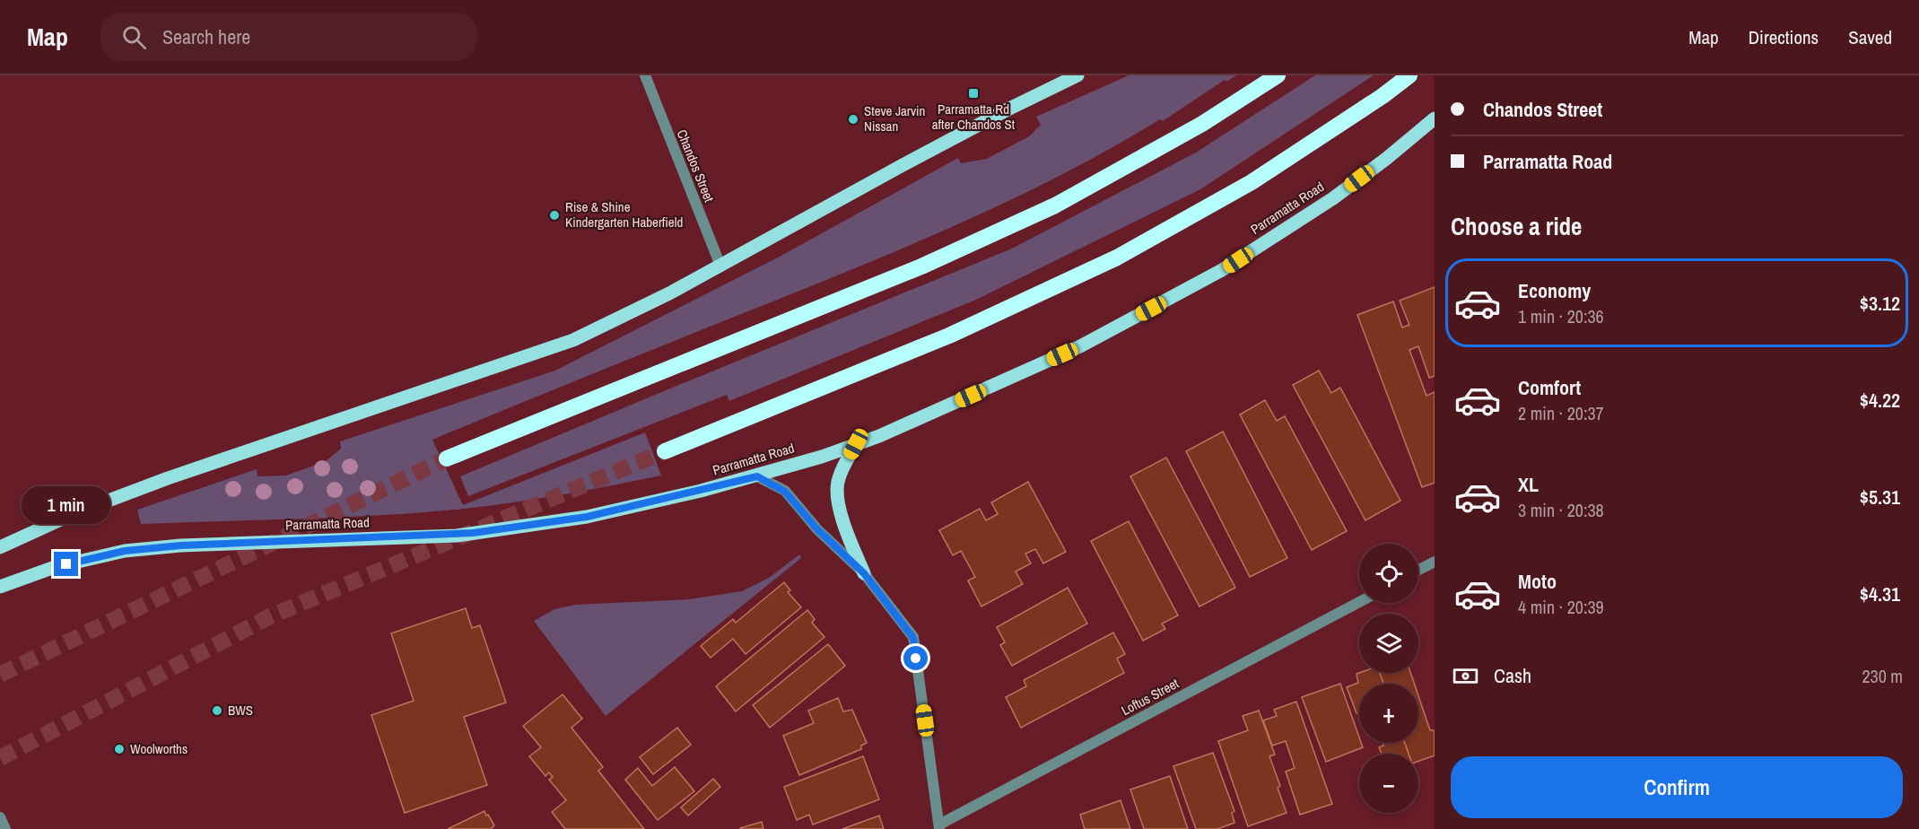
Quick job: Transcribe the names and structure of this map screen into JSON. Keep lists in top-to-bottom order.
{
  "streets": {
    "main road": ["Parramatta Road"],
    "street": ["Chandos Street", "Loftus Street"]
  },
  "places": {
    "transit": ["Parramatta Rd after Chandos St"],
    "other": [
      "Steve Jarvin Nissan",
      "Rise & Shine Kindergarten Haberfield",
      "BWS",
      "Woolworths"
    ]
  },
  "page": {
    "header": "Map",
    "search": "Search here",
    "nav": ["Map", "Directions", "Saved"],
    "banner": ["Chandos Street", "Parramatta Road"],
    "heading": "Choose a ride",
    "list": [
      {
        "name": "Economy",
        "note": "1 min · 20:36",
        "value": "$3.12"
      },
      {
        "name": "Comfort",
        "note": "2 min · 20:37",
        "value": "$4.22"
      },
      {
        "name": "XL",
        "note": "3 min · 20:38",
        "value": "$5.31"
      },
      {
        "name": "Moto",
        "note": "4 min · 20:39",
        "value": "$4.31"
      }
    ],
    "bubble": "1 min",
    "map_buttons": ["+", "−"],
    "pay": ["Cash", "230 m"],
    "buttons": "Confirm"
  }
}
